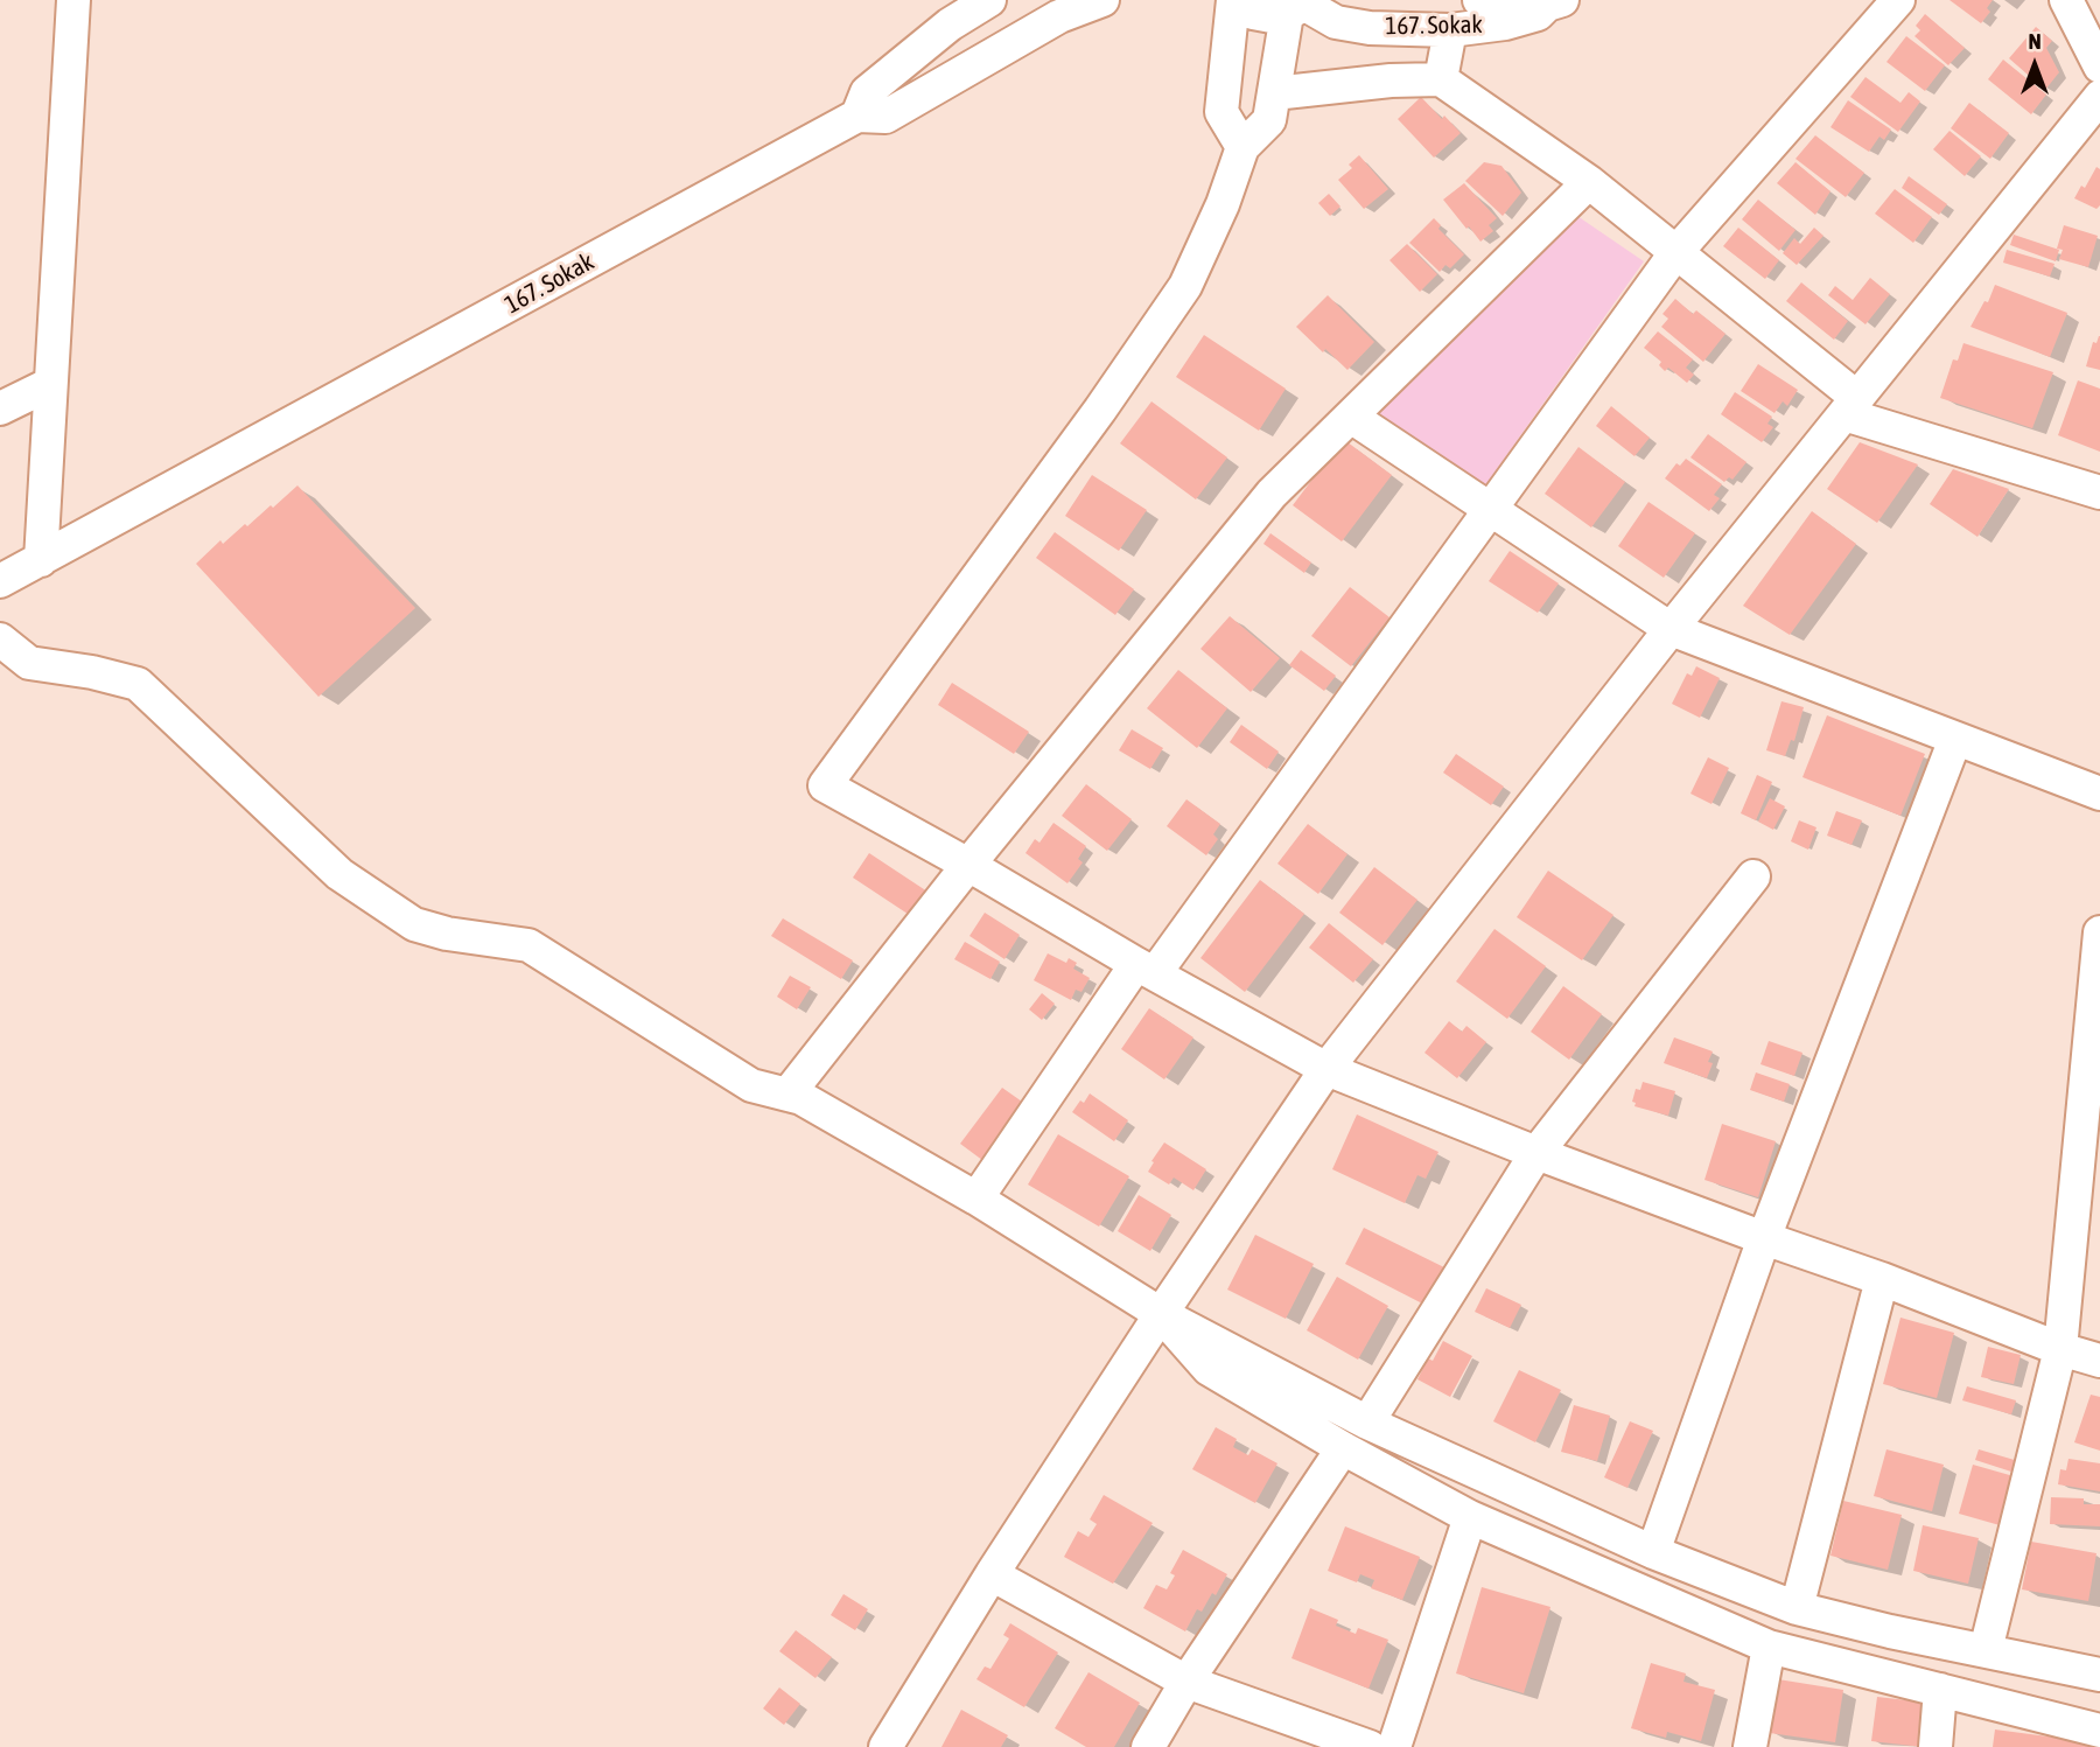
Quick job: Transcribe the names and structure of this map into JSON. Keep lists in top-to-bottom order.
{
  "streets": {
    "street": ["167. Sokak"]
  },
  "north": "top"
}
